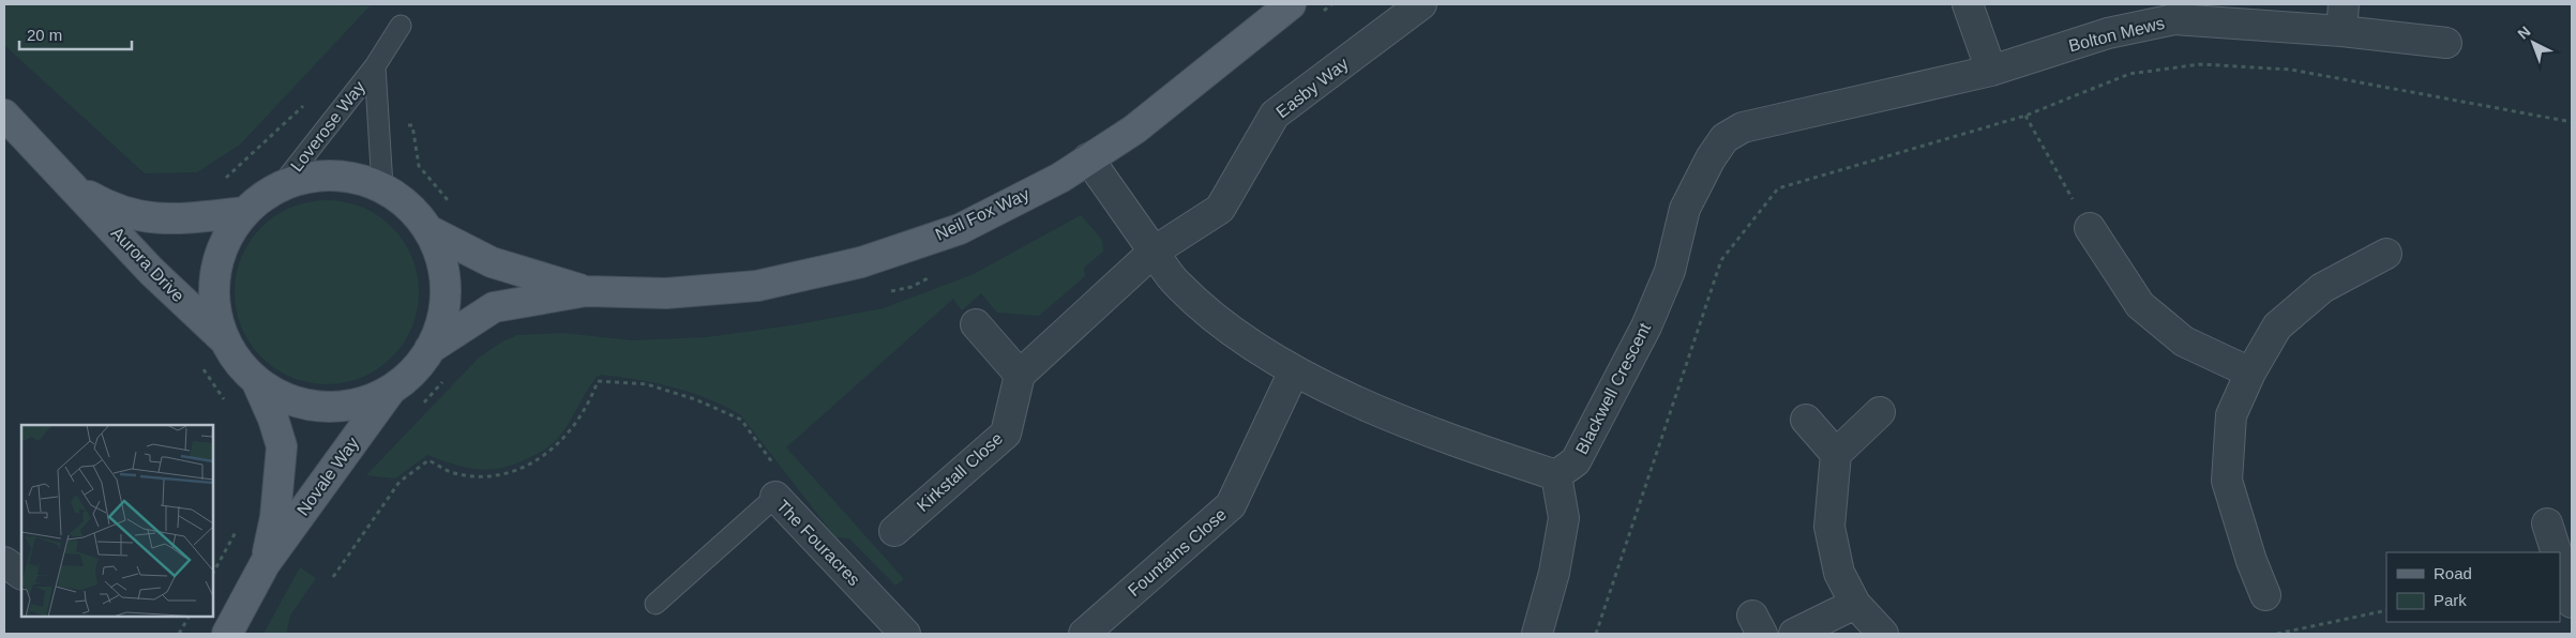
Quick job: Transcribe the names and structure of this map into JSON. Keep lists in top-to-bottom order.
{
  "streets": {
    "main road": ["Neil Fox Way", "Aurora Drive", "Novale Way"],
    "street": [
      "Bolton Mews",
      "Easby Way",
      "Blackwell Crescent",
      "Kirkstall Close",
      "The Fouracres",
      "Fountains Close"
    ],
    "lane": ["Loverose Way"]
  },
  "crossings": [
    ["Bolton Mews", "Blackwell Crescent"]
  ],
  "legend": ["Road", "Park"],
  "scale_bar": "20 m",
  "north": "top left"
}
